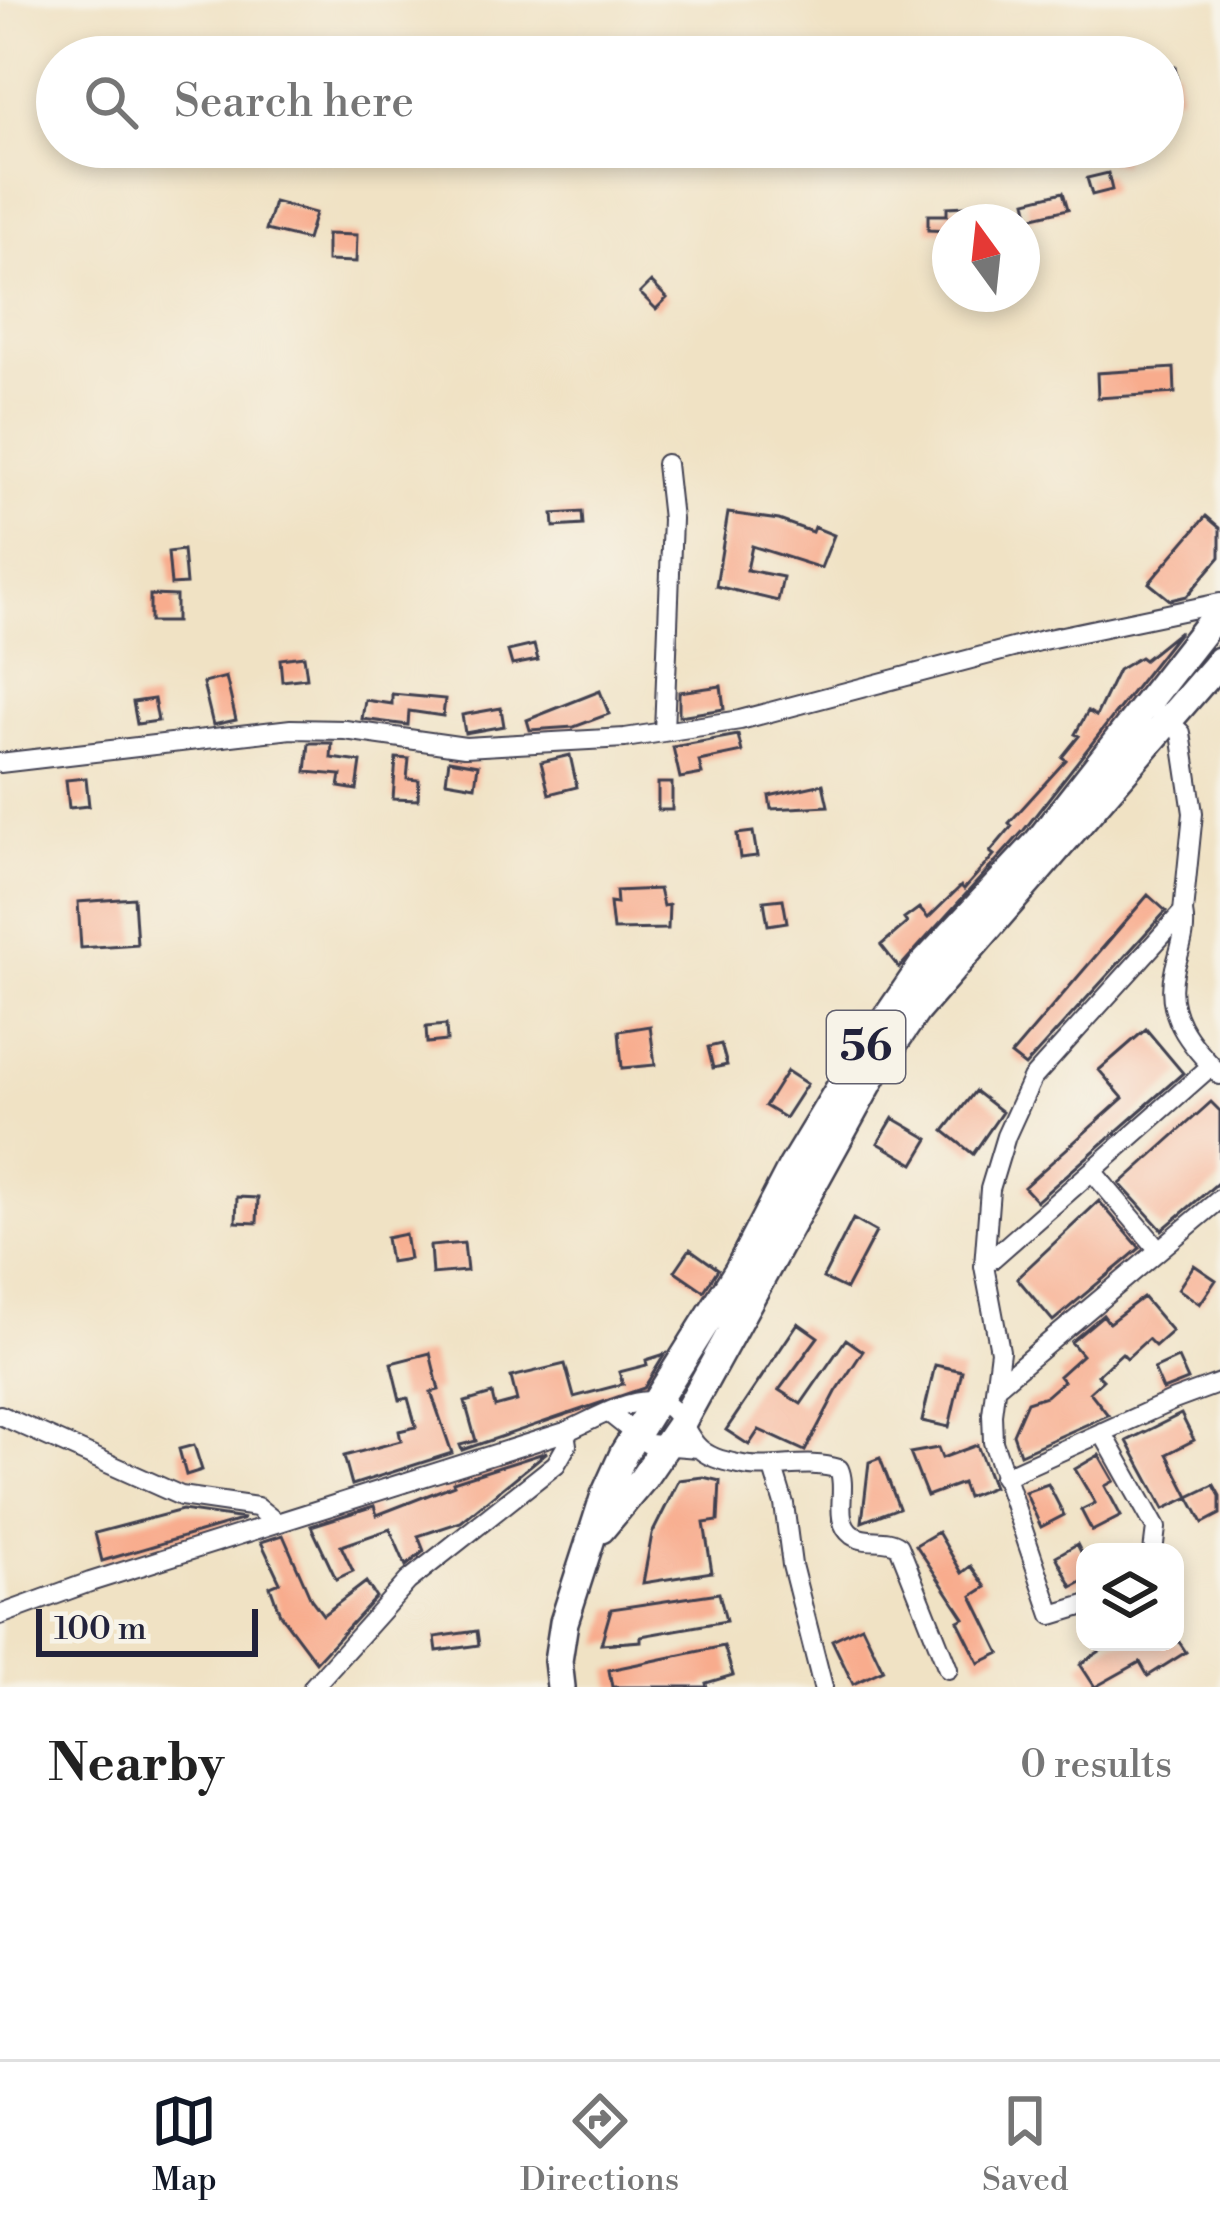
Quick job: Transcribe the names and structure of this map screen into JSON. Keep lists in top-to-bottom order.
{
  "streets": {
    "main road": ["56"]
  },
  "scale_bar": "100 m",
  "north": "top",
  "page": {
    "search": "Search here",
    "scale": "100 m",
    "heading": ["Nearby", "0 results"],
    "nav": ["Map", "Directions", "Saved"]
  }
}
